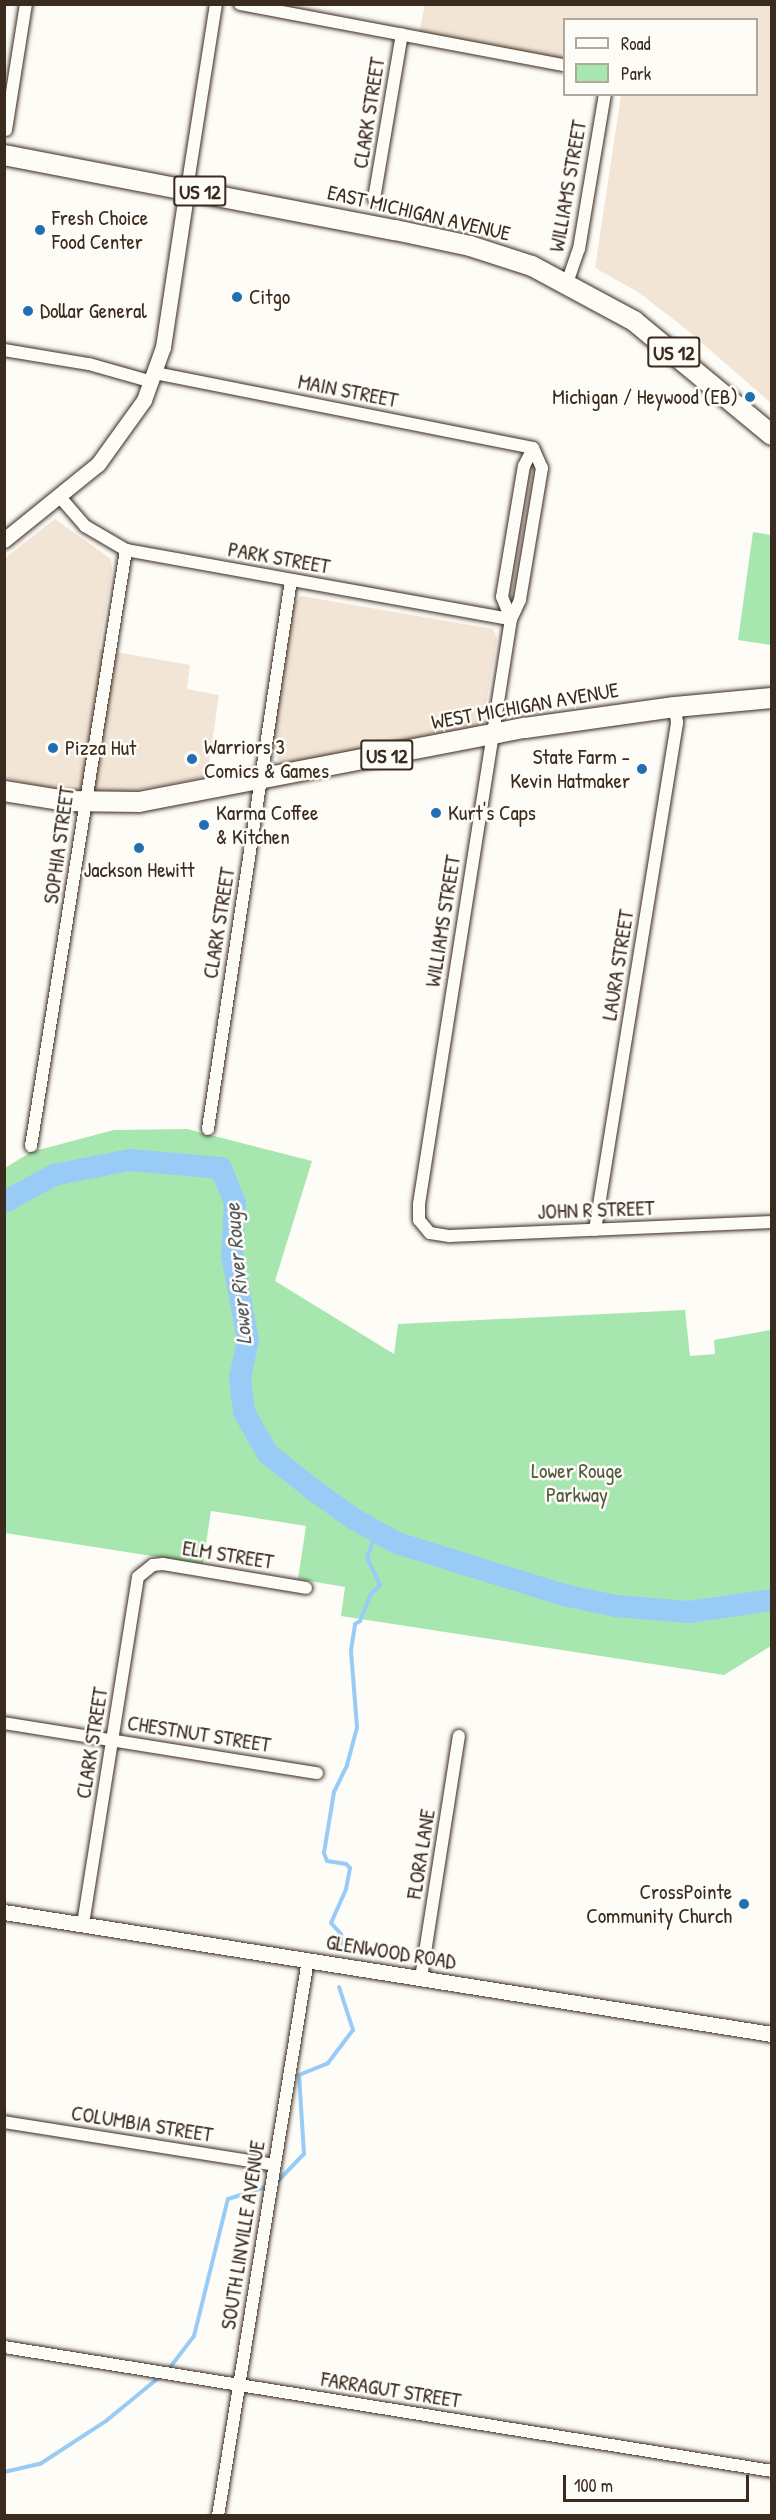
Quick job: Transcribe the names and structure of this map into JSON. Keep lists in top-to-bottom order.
{
  "streets": {
    "main road": ["US 12", "EAST MICHIGAN AVENUE", "WEST MICHIGAN AVENUE"],
    "street": [
      "CLARK STREET",
      "WILLIAMS STREET",
      "MAIN STREET",
      "PARK STREET",
      "SOPHIA STREET",
      "LAURA STREET",
      "JOHN R STREET",
      "ELM STREET",
      "CHESTNUT STREET",
      "FLORA LANE",
      "GLENWOOD ROAD",
      "COLUMBIA STREET",
      "SOUTH LINVILLE AVENUE",
      "FARRAGUT STREET"
    ]
  },
  "crossings": [
    ["CLARK STREET", "PARK STREET"],
    ["CLARK STREET", "WEST MICHIGAN AVENUE"],
    ["CLARK STREET", "ELM STREET"],
    ["CLARK STREET", "CHESTNUT STREET"],
    ["CLARK STREET", "GLENWOOD ROAD"],
    ["WILLIAMS STREET", "EAST MICHIGAN AVENUE"],
    ["WILLIAMS STREET", "MAIN STREET"],
    ["WILLIAMS STREET", "PARK STREET"],
    ["WILLIAMS STREET", "WEST MICHIGAN AVENUE"],
    ["WILLIAMS STREET", "JOHN R STREET"],
    ["PARK STREET", "SOPHIA STREET"],
    ["WEST MICHIGAN AVENUE", "SOPHIA STREET"],
    ["WEST MICHIGAN AVENUE", "LAURA STREET"],
    ["LAURA STREET", "JOHN R STREET"],
    ["FLORA LANE", "GLENWOOD ROAD"],
    ["GLENWOOD ROAD", "SOUTH LINVILLE AVENUE"],
    ["COLUMBIA STREET", "SOUTH LINVILLE AVENUE"],
    ["SOUTH LINVILLE AVENUE", "FARRAGUT STREET"]
  ],
  "water": ["Lower River Rouge"],
  "parks": ["Lower Rouge Parkway"],
  "places": [
    "Fresh Choice Food Center",
    "Citgo",
    "Dollar General",
    "Michigan / Heywood (EB)",
    "Pizza Hut",
    "Warriors 3 Comics & Games",
    "State Farm - Kevin Hatmaker",
    "Kurt's Caps",
    "Karma Coffee & Kitchen",
    "Jackson Hewitt",
    "CrossPointe Community Church"
  ],
  "legend": ["Road", "Park"],
  "scale_bar": "100 m"
}
